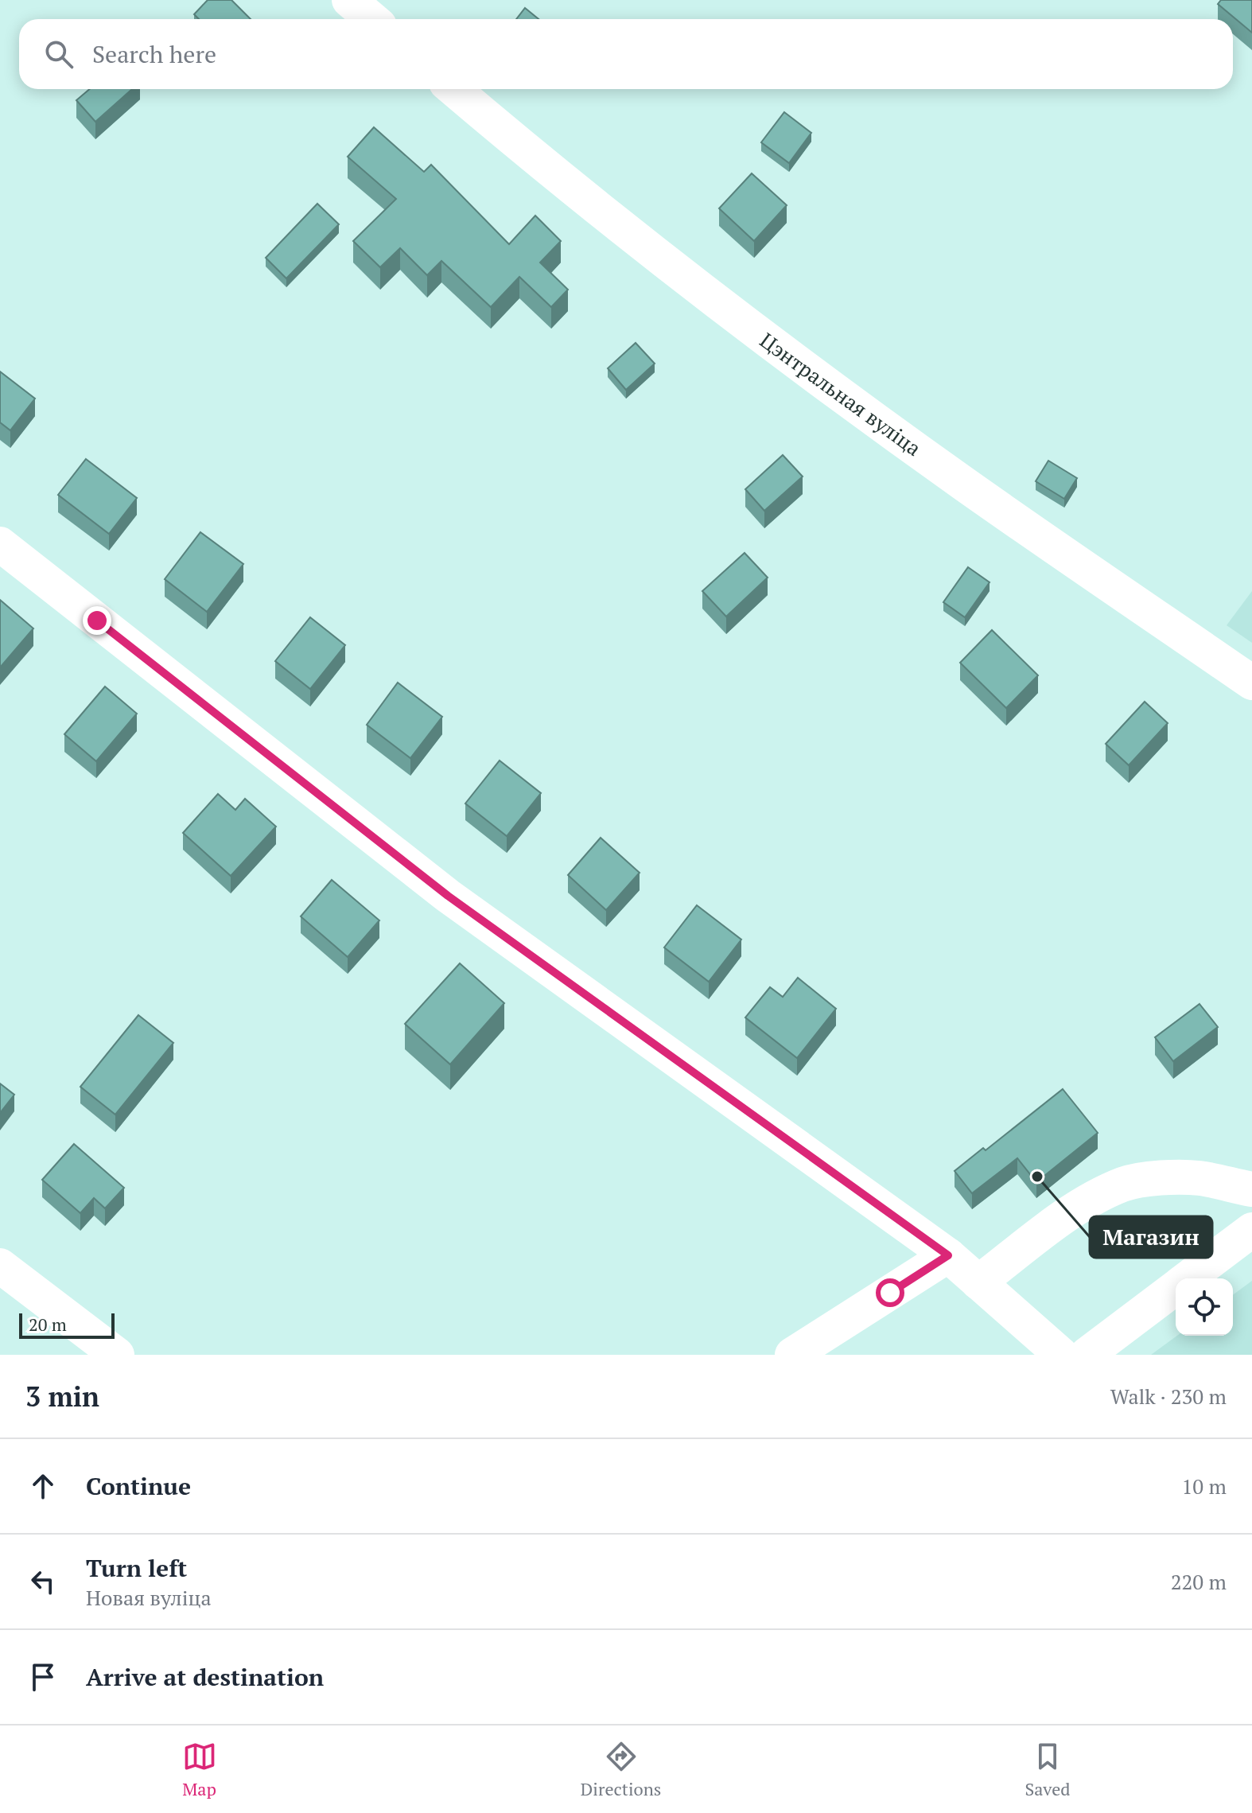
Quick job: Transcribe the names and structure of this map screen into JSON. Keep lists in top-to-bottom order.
{
  "streets": {
    "street": ["Цэнтральная вуліца"]
  },
  "places": ["Магазин"],
  "scale_bar": "20 m",
  "page": {
    "search": "Search here",
    "scale": "20 m",
    "heading": ["3 min", "Walk · 230 m"],
    "list": [
      ["Continue", "10 m"],
      ["Turn left", "Новая вуліца", "220 m"],
      "Arrive at destination"
    ],
    "nav": ["Map", "Directions", "Saved"]
  }
}
